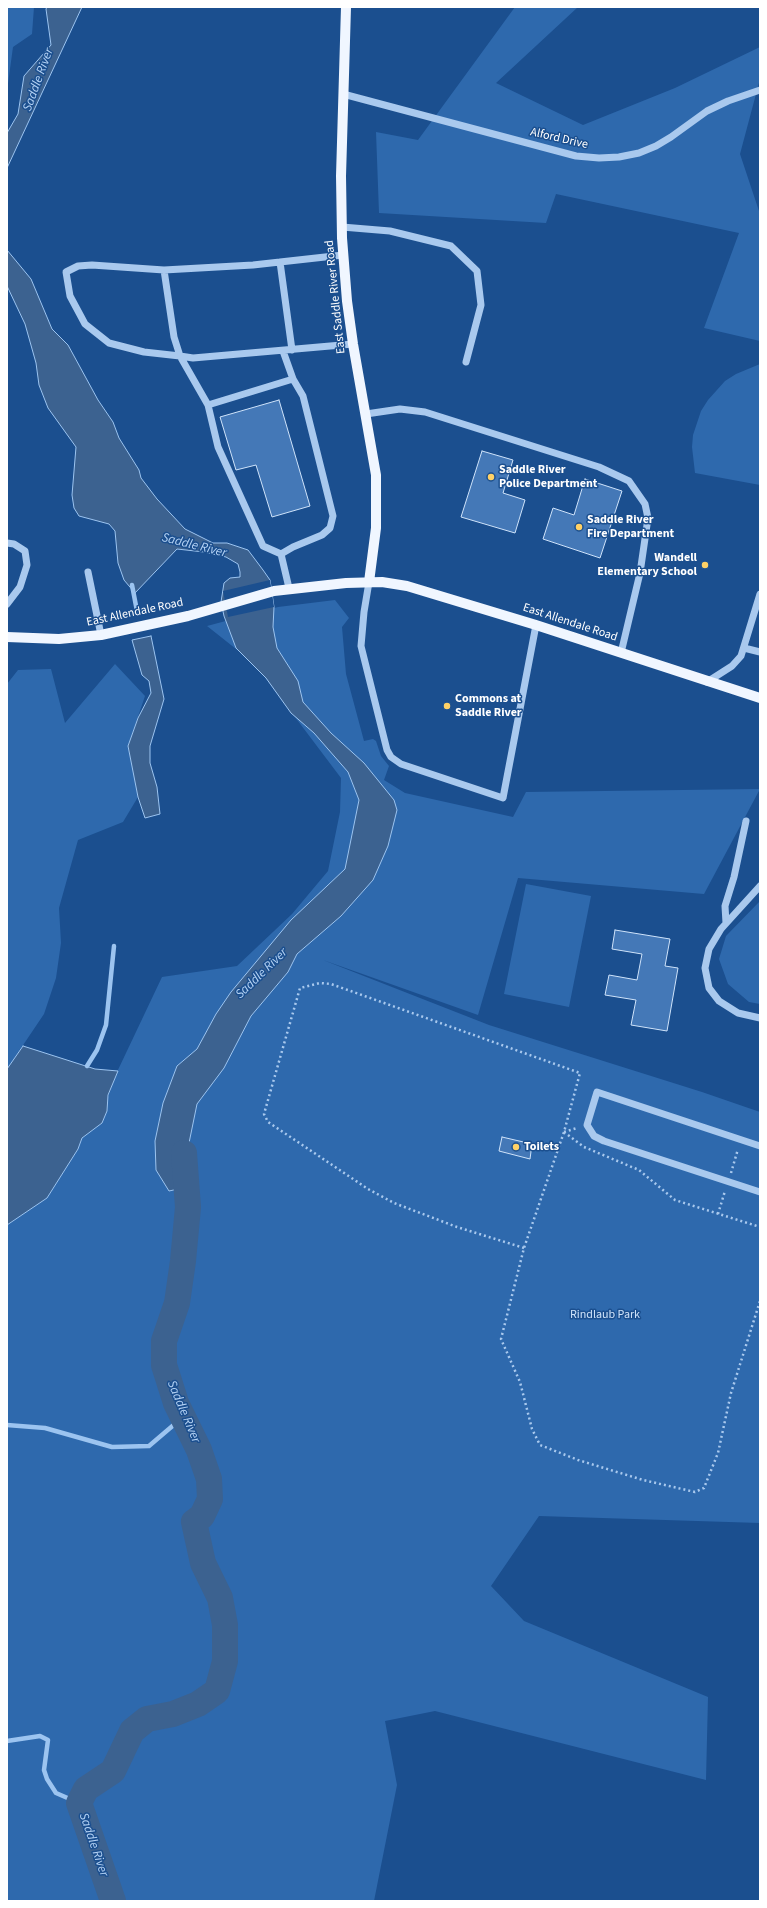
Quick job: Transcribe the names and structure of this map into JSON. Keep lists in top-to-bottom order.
{
  "streets": {
    "main road": ["East Saddle River Road", "East Allendale Road"],
    "street": ["Alford Drive"]
  },
  "crossings": [
    ["Alford Drive", "East Saddle River Road"],
    ["East Saddle River Road", "East Allendale Road"]
  ],
  "water": ["Saddle River"],
  "parks": ["Rindlaub Park"],
  "places": [
    "Saddle River Police Department",
    "Saddle River Fire Department",
    "Wandell Elementary School",
    "Commons at Saddle River",
    "Toilets"
  ]
}
